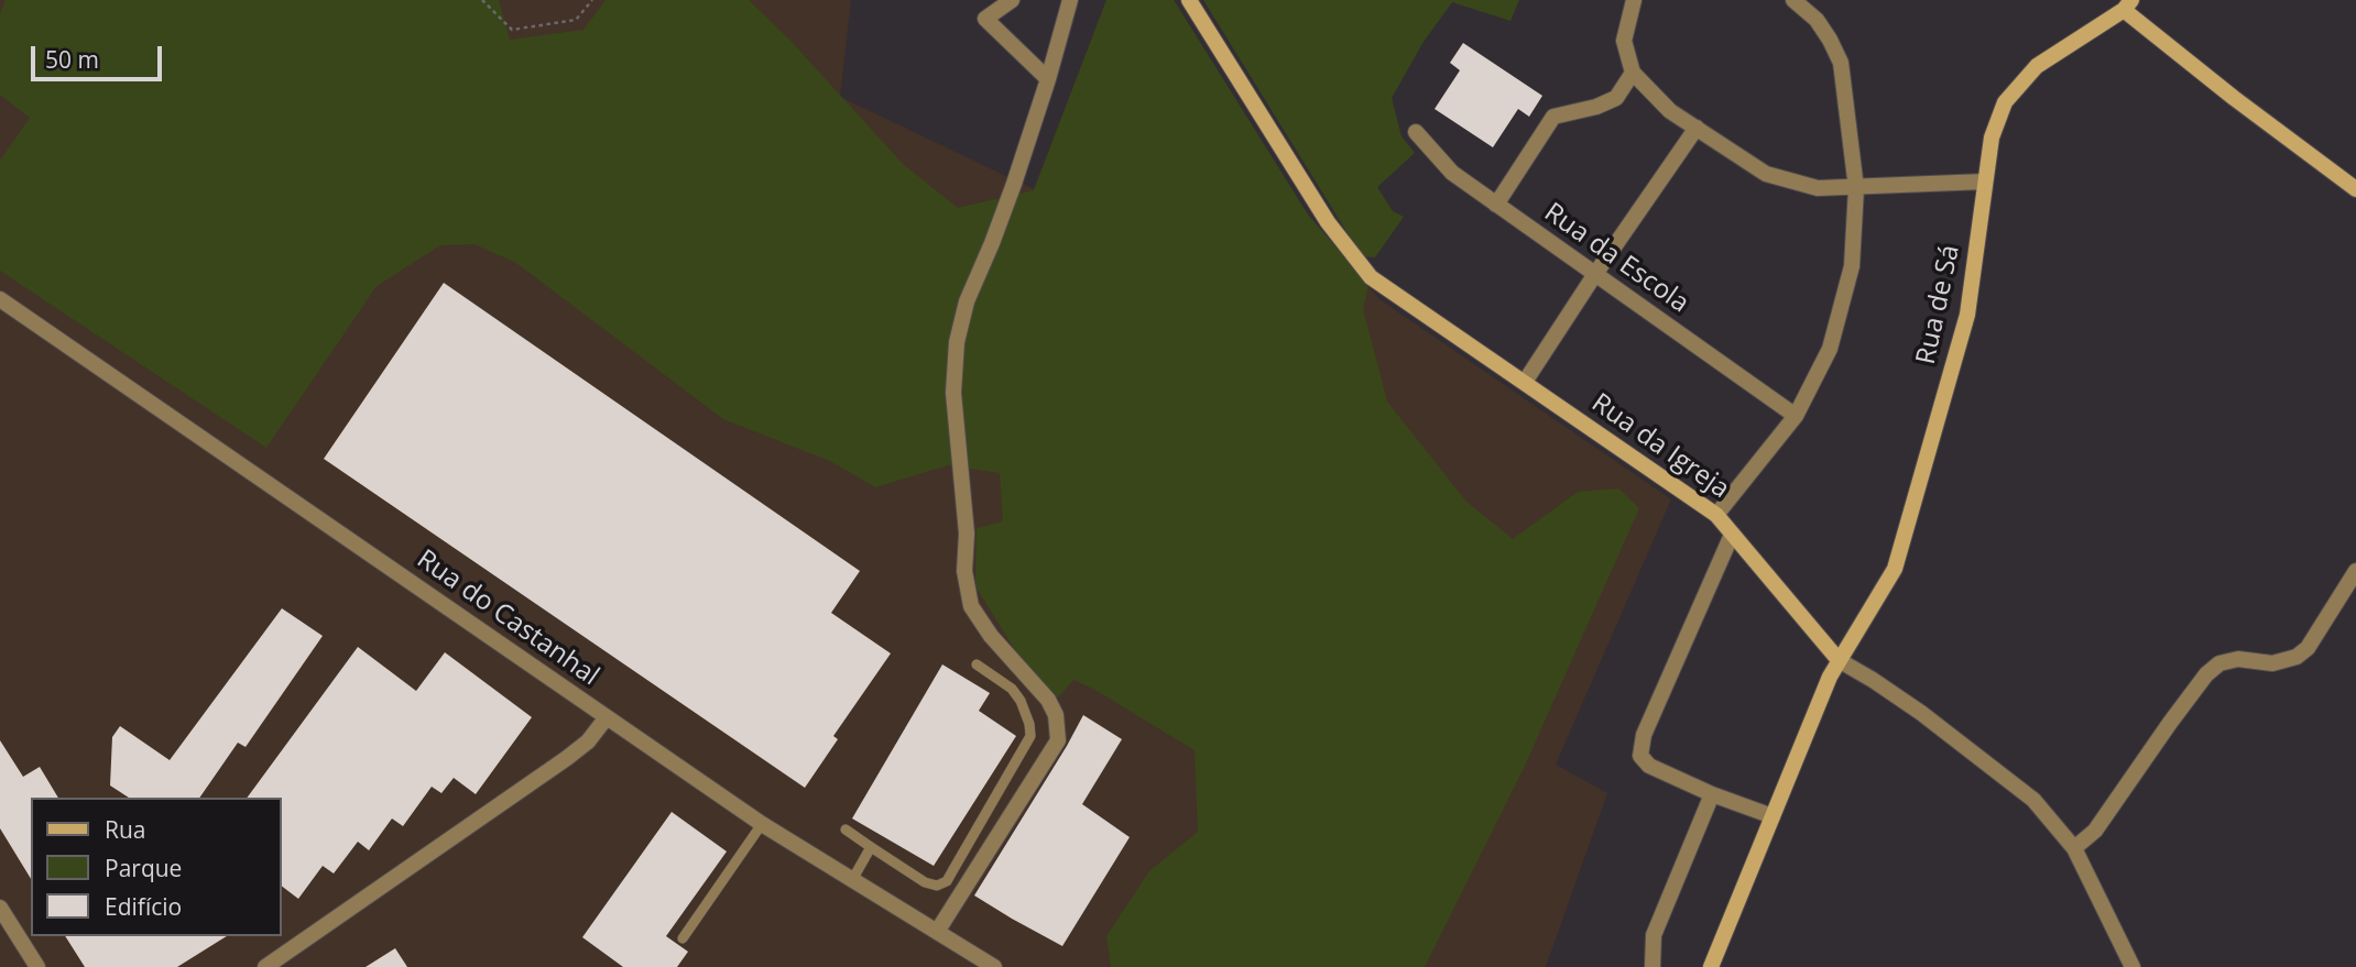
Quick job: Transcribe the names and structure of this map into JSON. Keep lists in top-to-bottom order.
{
  "streets": {
    "street": [
      "Rua da Escola",
      "Rua de Sá",
      "Rua da Igreja",
      "Rua do Castanhal"
    ]
  },
  "crossings": [
    ["Rua de Sá", "Rua da Igreja"]
  ],
  "legend": ["Rua", "Parque", "Edifício"],
  "scale_bar": "50 m"
}
